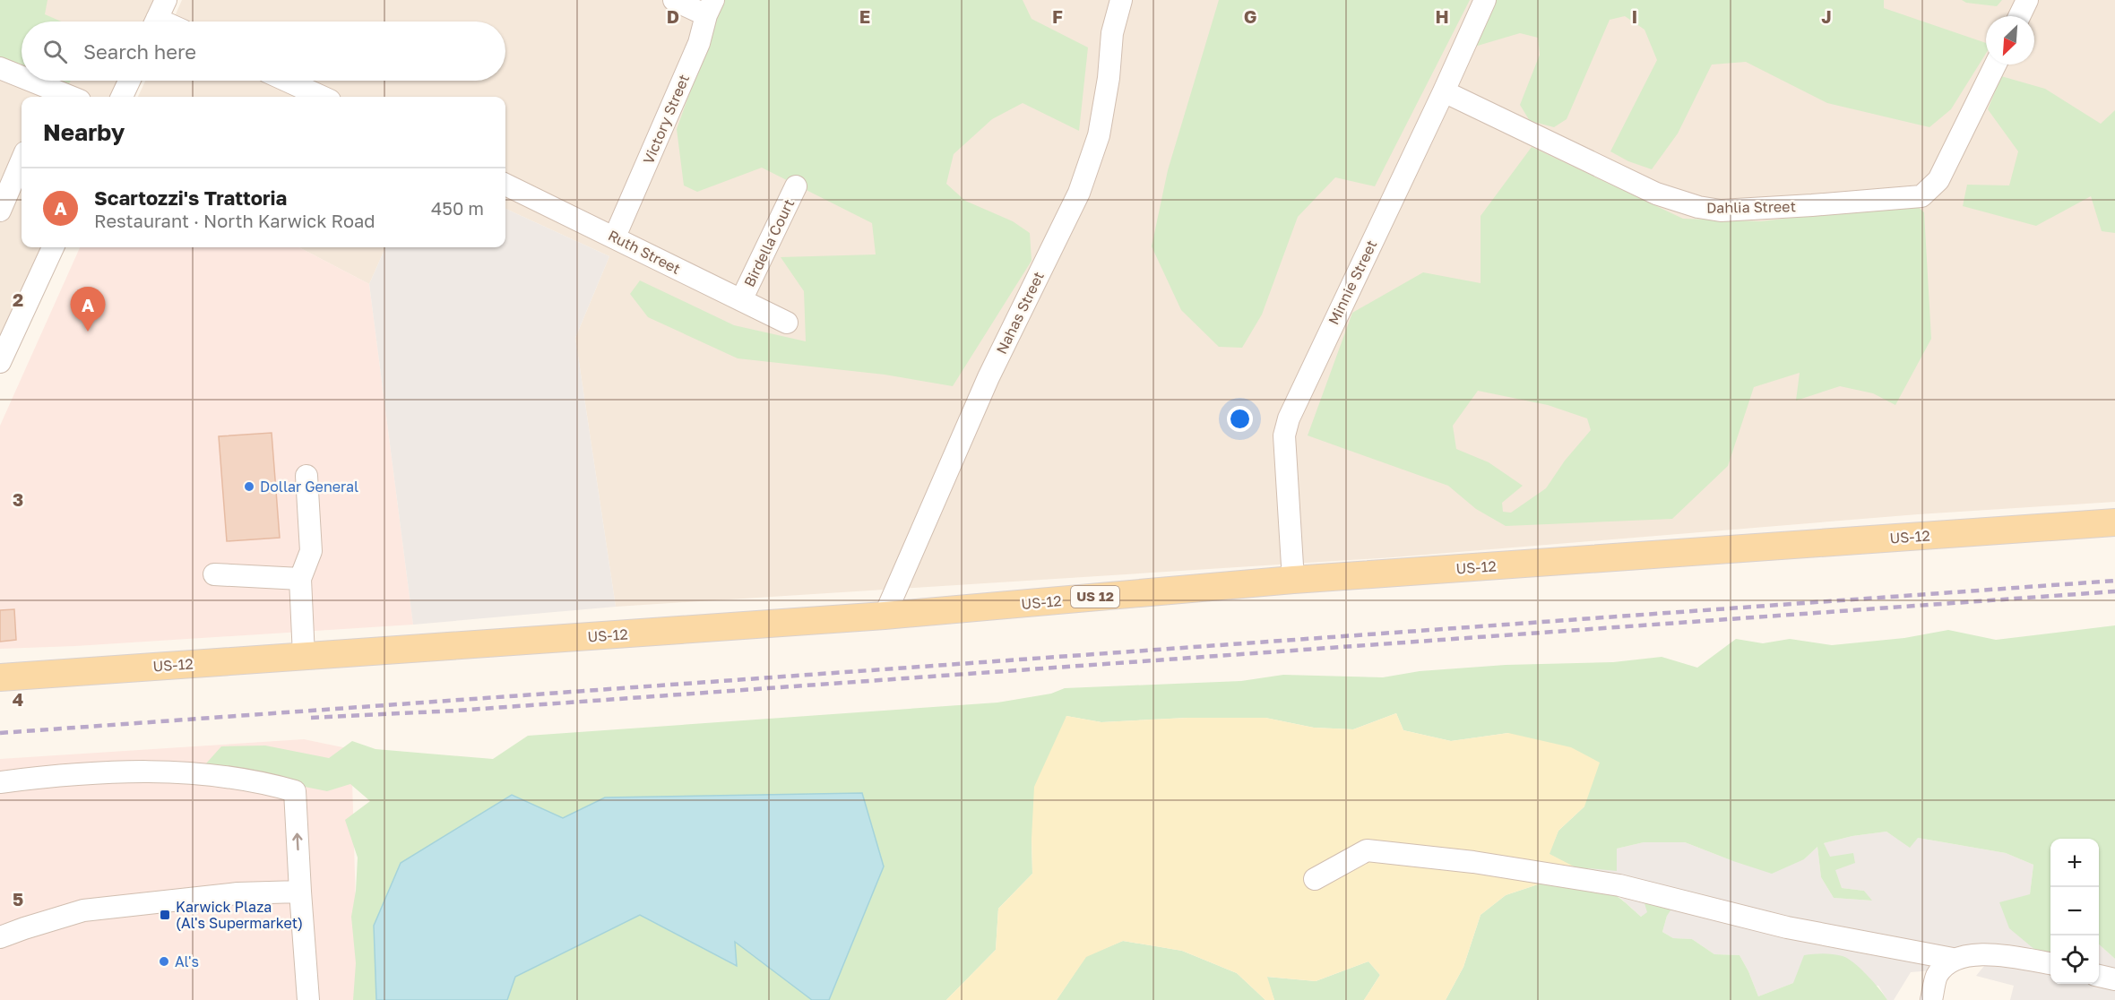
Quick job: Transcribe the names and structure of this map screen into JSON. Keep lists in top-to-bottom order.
{
  "streets": {
    "main road": ["US-12", "US 12"],
    "street": [
      "Victory Street",
      "Dahlia Street",
      "Birdella Court",
      "Ruth Street",
      "Minnie Street",
      "Nahas Street"
    ]
  },
  "crossings": [
    ["Victory Street", "Ruth Street"],
    ["Dahlia Street", "Minnie Street"],
    ["Birdella Court", "Ruth Street"],
    ["Minnie Street", "US-12"],
    ["Nahas Street", "US-12"]
  ],
  "places": {
    "other": ["Dollar General", "Al's"],
    "transit": ["Karwick Plaza (Al's Supermarket)"]
  },
  "north": "bottom left",
  "page": {
    "search": "Search here",
    "heading": "Nearby",
    "list": [
      {
        "mark": "A",
        "name": "Scartozzi's Trattoria",
        "note": "Restaurant · North Karwick Road",
        "value": "450 m"
      }
    ],
    "pins": "A",
    "map_buttons": ["+", "−"]
  },
  "grid": {
    "columns": [
      "D",
      "E",
      "F",
      "G",
      "H",
      "I",
      "J"
    ],
    "rows": [
      "2",
      "3",
      "4",
      "5"
    ]
  }
}
